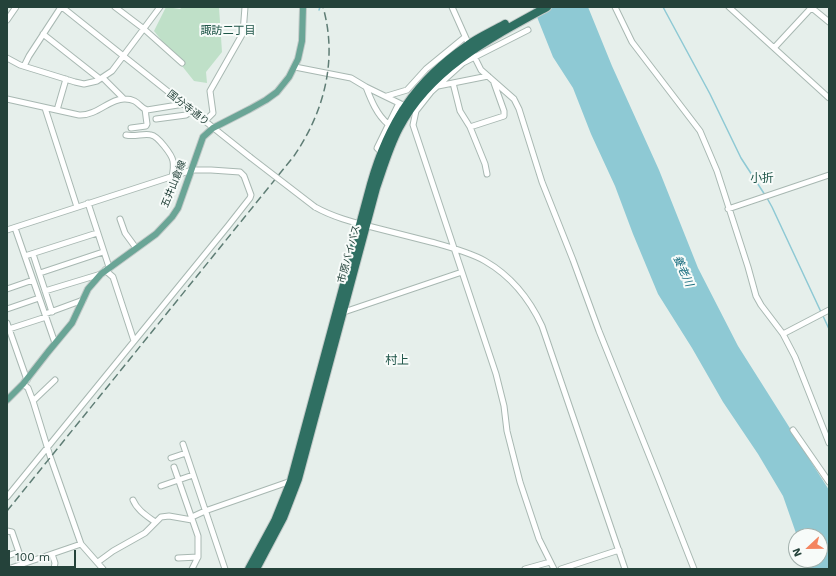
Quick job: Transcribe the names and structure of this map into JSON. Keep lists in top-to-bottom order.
{
  "streets": {
    "highway": ["市原バイパス"],
    "main road": ["五井山倉線"],
    "street": ["国分寺通り"]
  },
  "crossings": [
    ["国分寺通り", "五井山倉線"],
    ["国分寺通り", "市原バイパス"]
  ],
  "districts": ["諏訪二丁目", "小折", "村上"],
  "water": ["養老川"],
  "scale_bar": "100 m",
  "north": "left"
}
